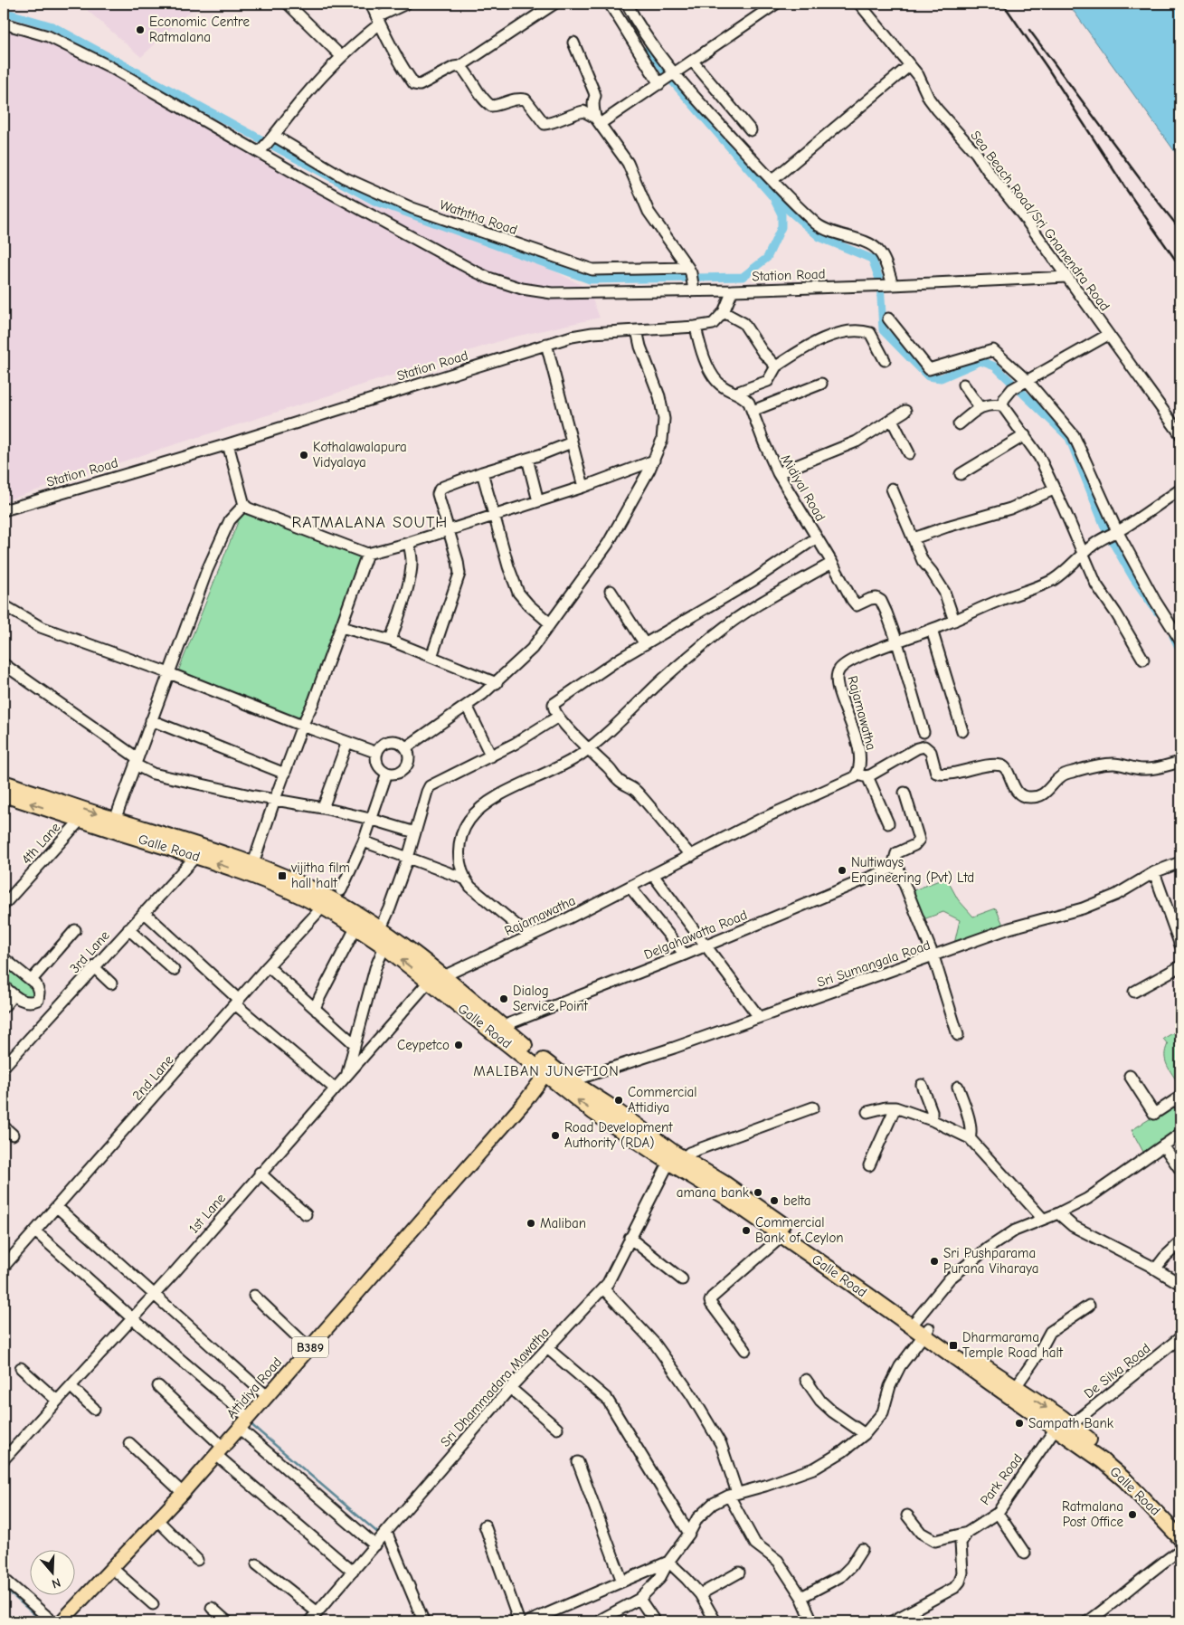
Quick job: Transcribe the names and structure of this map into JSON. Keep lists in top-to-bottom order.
{
  "streets": {
    "highway": ["Galle Road"],
    "main road": ["B389", "Attidiya Road"],
    "street": [
      "Waththa Road",
      "Sea Beach Road/Sri Gnanendra Road",
      "Station Road",
      "Midiyal Road",
      "Rajamawatha",
      "4th Lane",
      "Delgahawatta Road",
      "3rd Lane",
      "Sri Sumangala Road",
      "2nd Lane",
      "1st Lane",
      "De Silva Road",
      "Sri Dhammadara Mawatha",
      "Park Road"
    ]
  },
  "crossings": [
    ["Waththa Road", "Station Road"],
    ["Station Road", "Midiyal Road"],
    ["Midiyal Road", "Rajamawatha"],
    ["Rajamawatha", "Galle Road"],
    ["4th Lane", "Galle Road"],
    ["Galle Road", "Delgahawatta Road"],
    ["Galle Road", "3rd Lane"],
    ["Galle Road", "Sri Sumangala Road"],
    ["Galle Road", "2nd Lane"],
    ["Galle Road", "1st Lane"],
    ["Galle Road", "De Silva Road"],
    ["Galle Road", "Sri Dhammadara Mawatha"],
    ["Galle Road", "Attidiya Road"],
    ["Galle Road", "Park Road"],
    ["De Silva Road", "Park Road"]
  ],
  "districts": ["RATMALANA SOUTH", "MALIBAN JUNCTION"],
  "places": {
    "other": [
      "Economic Centre Ratmalana",
      "Kothalawalapura Vidyalaya",
      "Nultiways Engineering (Pvt) Ltd",
      "Dialog Service Point",
      "Ceypetco",
      "Commercial Attidiya",
      "Road Development Authority (RDA)",
      "amana bank",
      "belta",
      "Maliban",
      "Commercial Bank of Ceylon",
      "Sri Pushparama Purana Viharaya",
      "Sampath Bank",
      "Ratmalana Post Office"
    ],
    "transit": ["vijitha film hall halt", "Dharmarama Temple Road halt"]
  },
  "north": "bottom"
}
